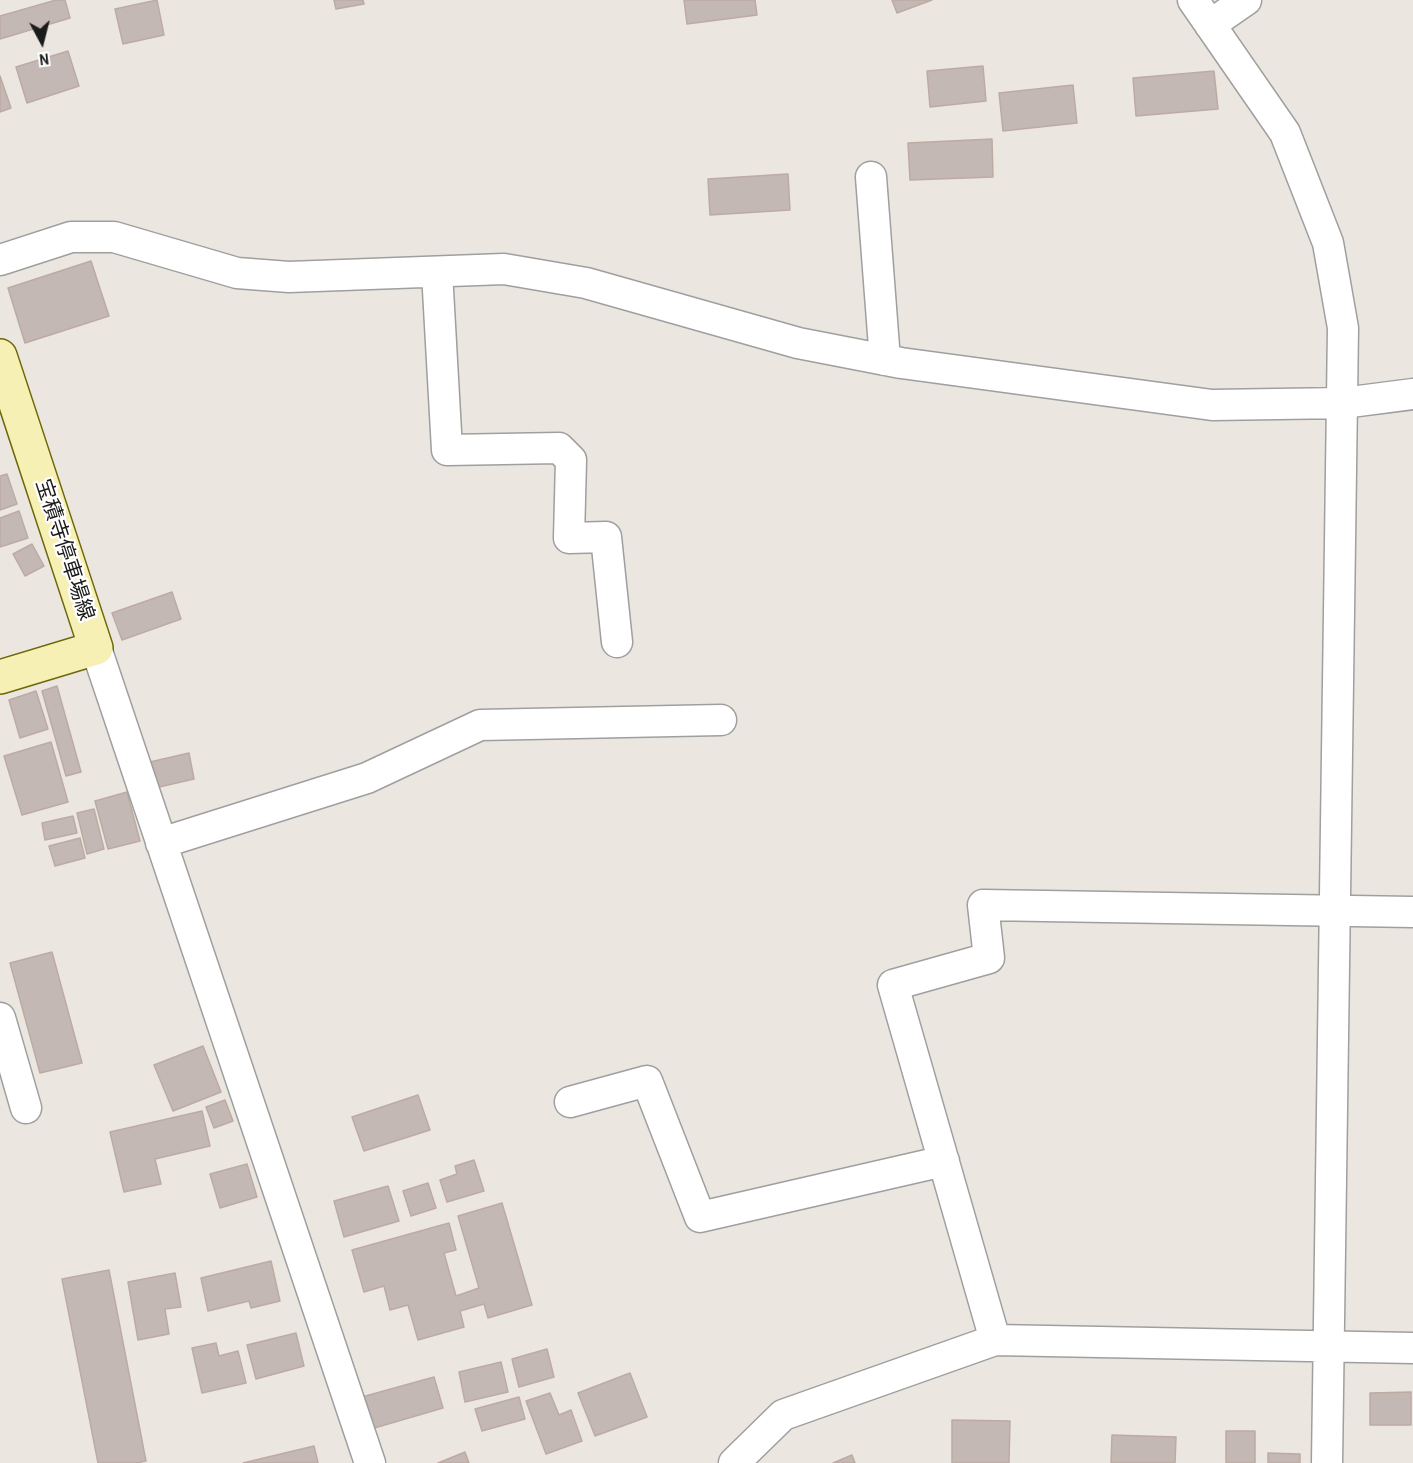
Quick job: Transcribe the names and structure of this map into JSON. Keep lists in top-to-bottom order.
{
  "streets": {
    "main road": ["宝積寺停車場線"]
  },
  "north": "bottom"
}
